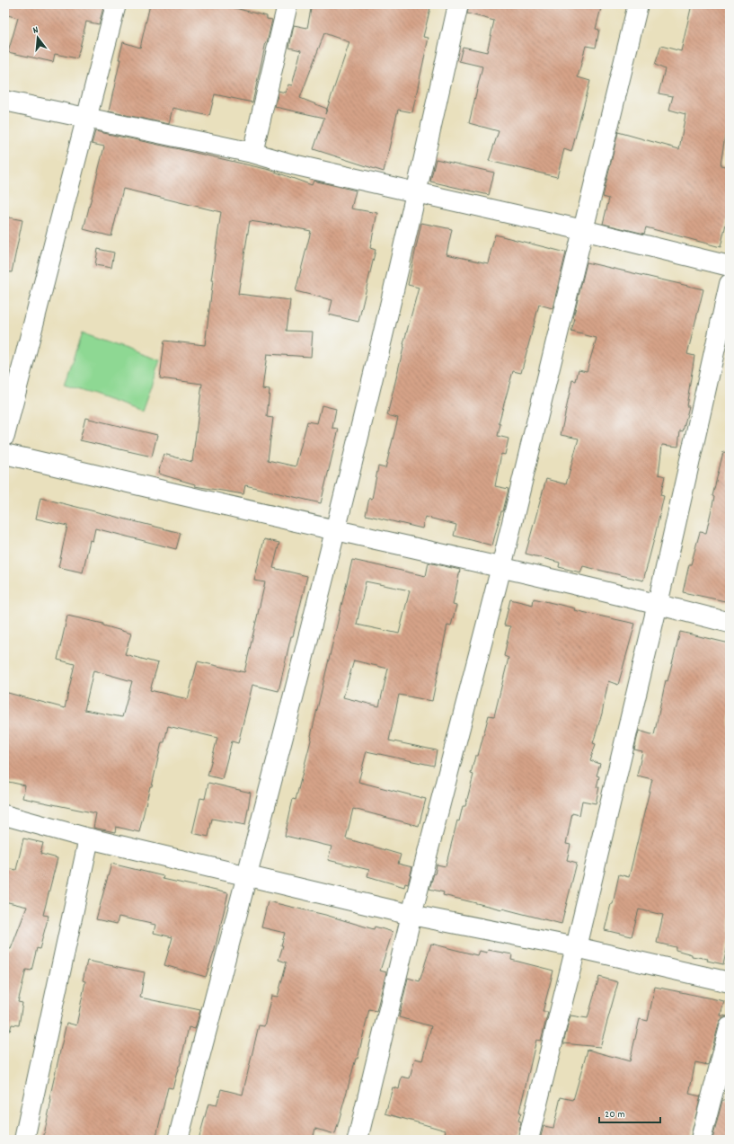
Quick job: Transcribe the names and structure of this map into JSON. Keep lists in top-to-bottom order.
{
  "scale_bar": "20 m",
  "north": "top"
}
